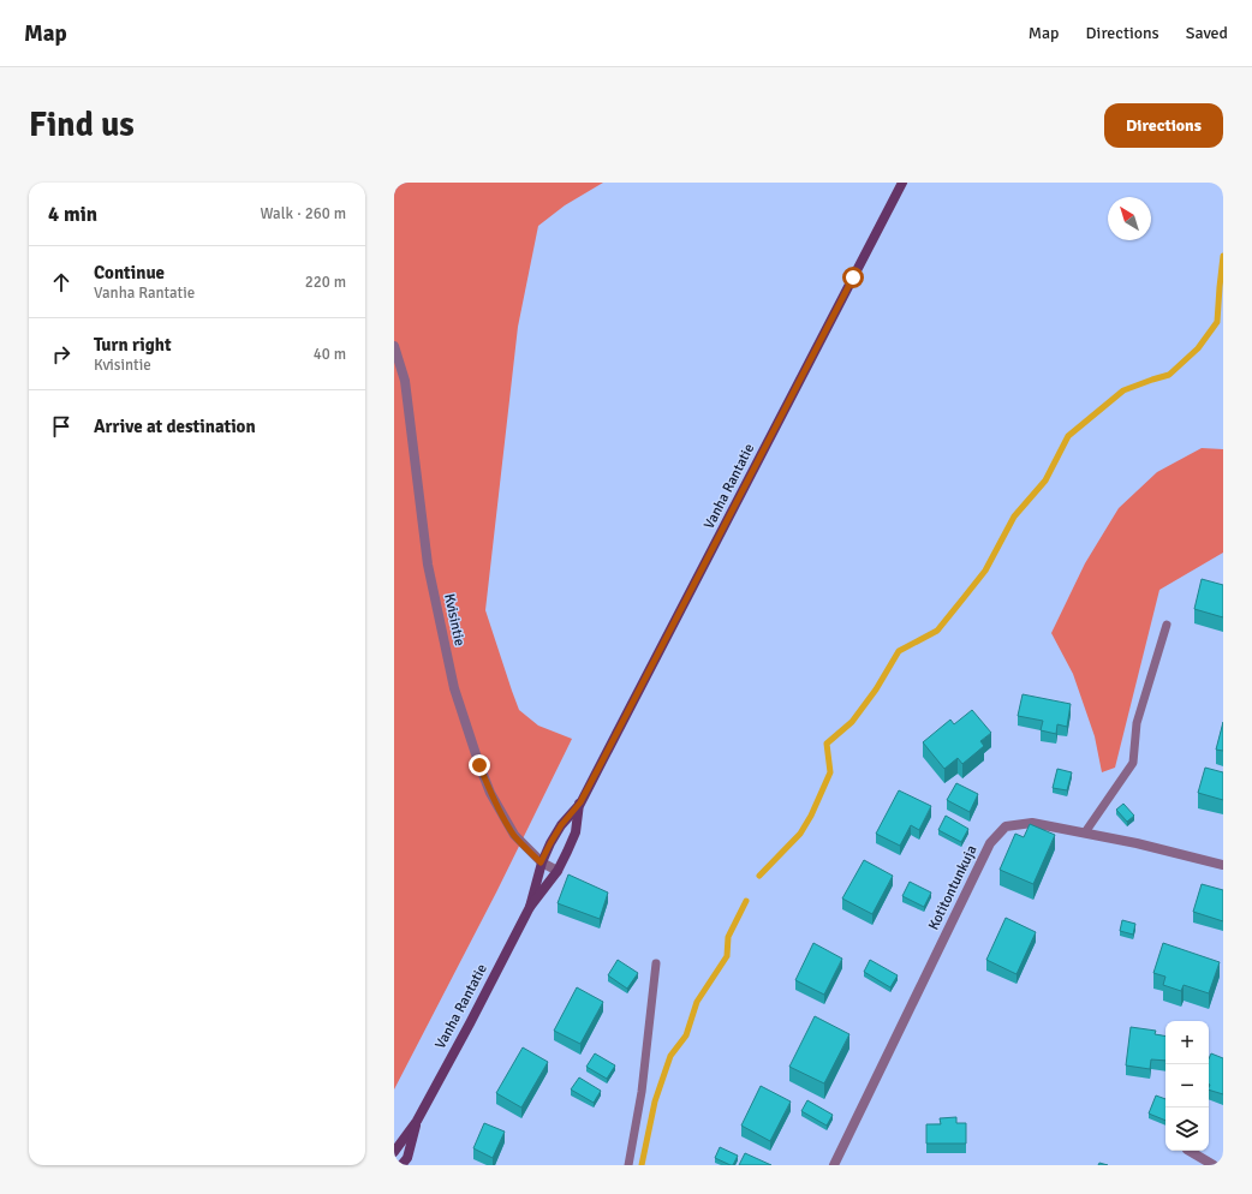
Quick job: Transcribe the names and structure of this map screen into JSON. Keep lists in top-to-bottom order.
{
  "streets": {
    "main road": ["Vanha Rantatie"],
    "street": ["Kvisintie", "Kotitontunkuja"]
  },
  "crossings": [
    ["Vanha Rantatie", "Kvisintie"]
  ],
  "north": "top left",
  "page": {
    "header": "Map",
    "nav": ["Map", "Directions", "Saved"],
    "buttons": "Directions",
    "title": "Find us",
    "heading": ["4 min", "Walk · 260 m"],
    "list": [
      ["Continue", "Vanha Rantatie", "220 m"],
      ["Turn right", "Kvisintie", "40 m"],
      "Arrive at destination"
    ],
    "map_buttons": ["+", "−"]
  }
}
